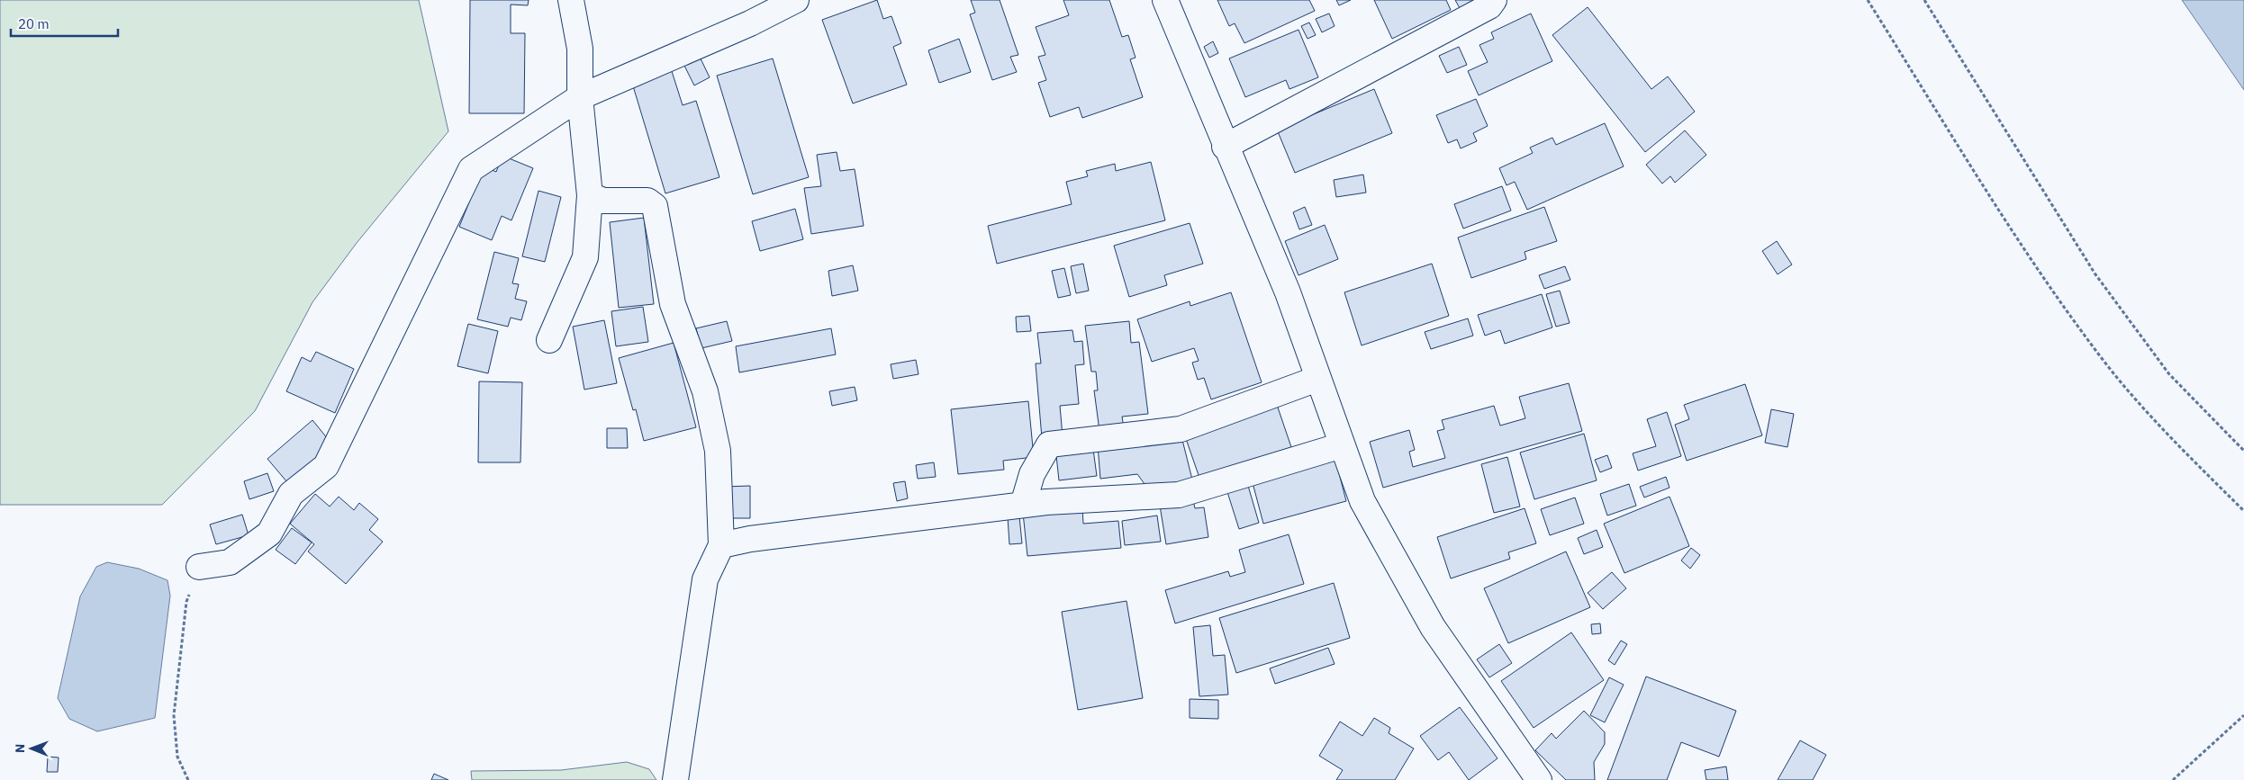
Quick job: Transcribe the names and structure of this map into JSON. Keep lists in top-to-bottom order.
{
  "scale_bar": "20 m",
  "north": "left"
}
